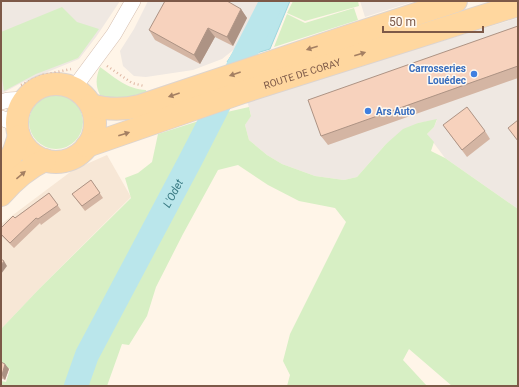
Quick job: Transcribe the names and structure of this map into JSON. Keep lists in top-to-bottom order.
{
  "streets": {
    "main road": ["ROUTE DE CORAY"]
  },
  "water": ["L'Odet"],
  "places": ["Carrosseries Louédec", "Ars Auto"],
  "scale_bar": "50 m"
}
